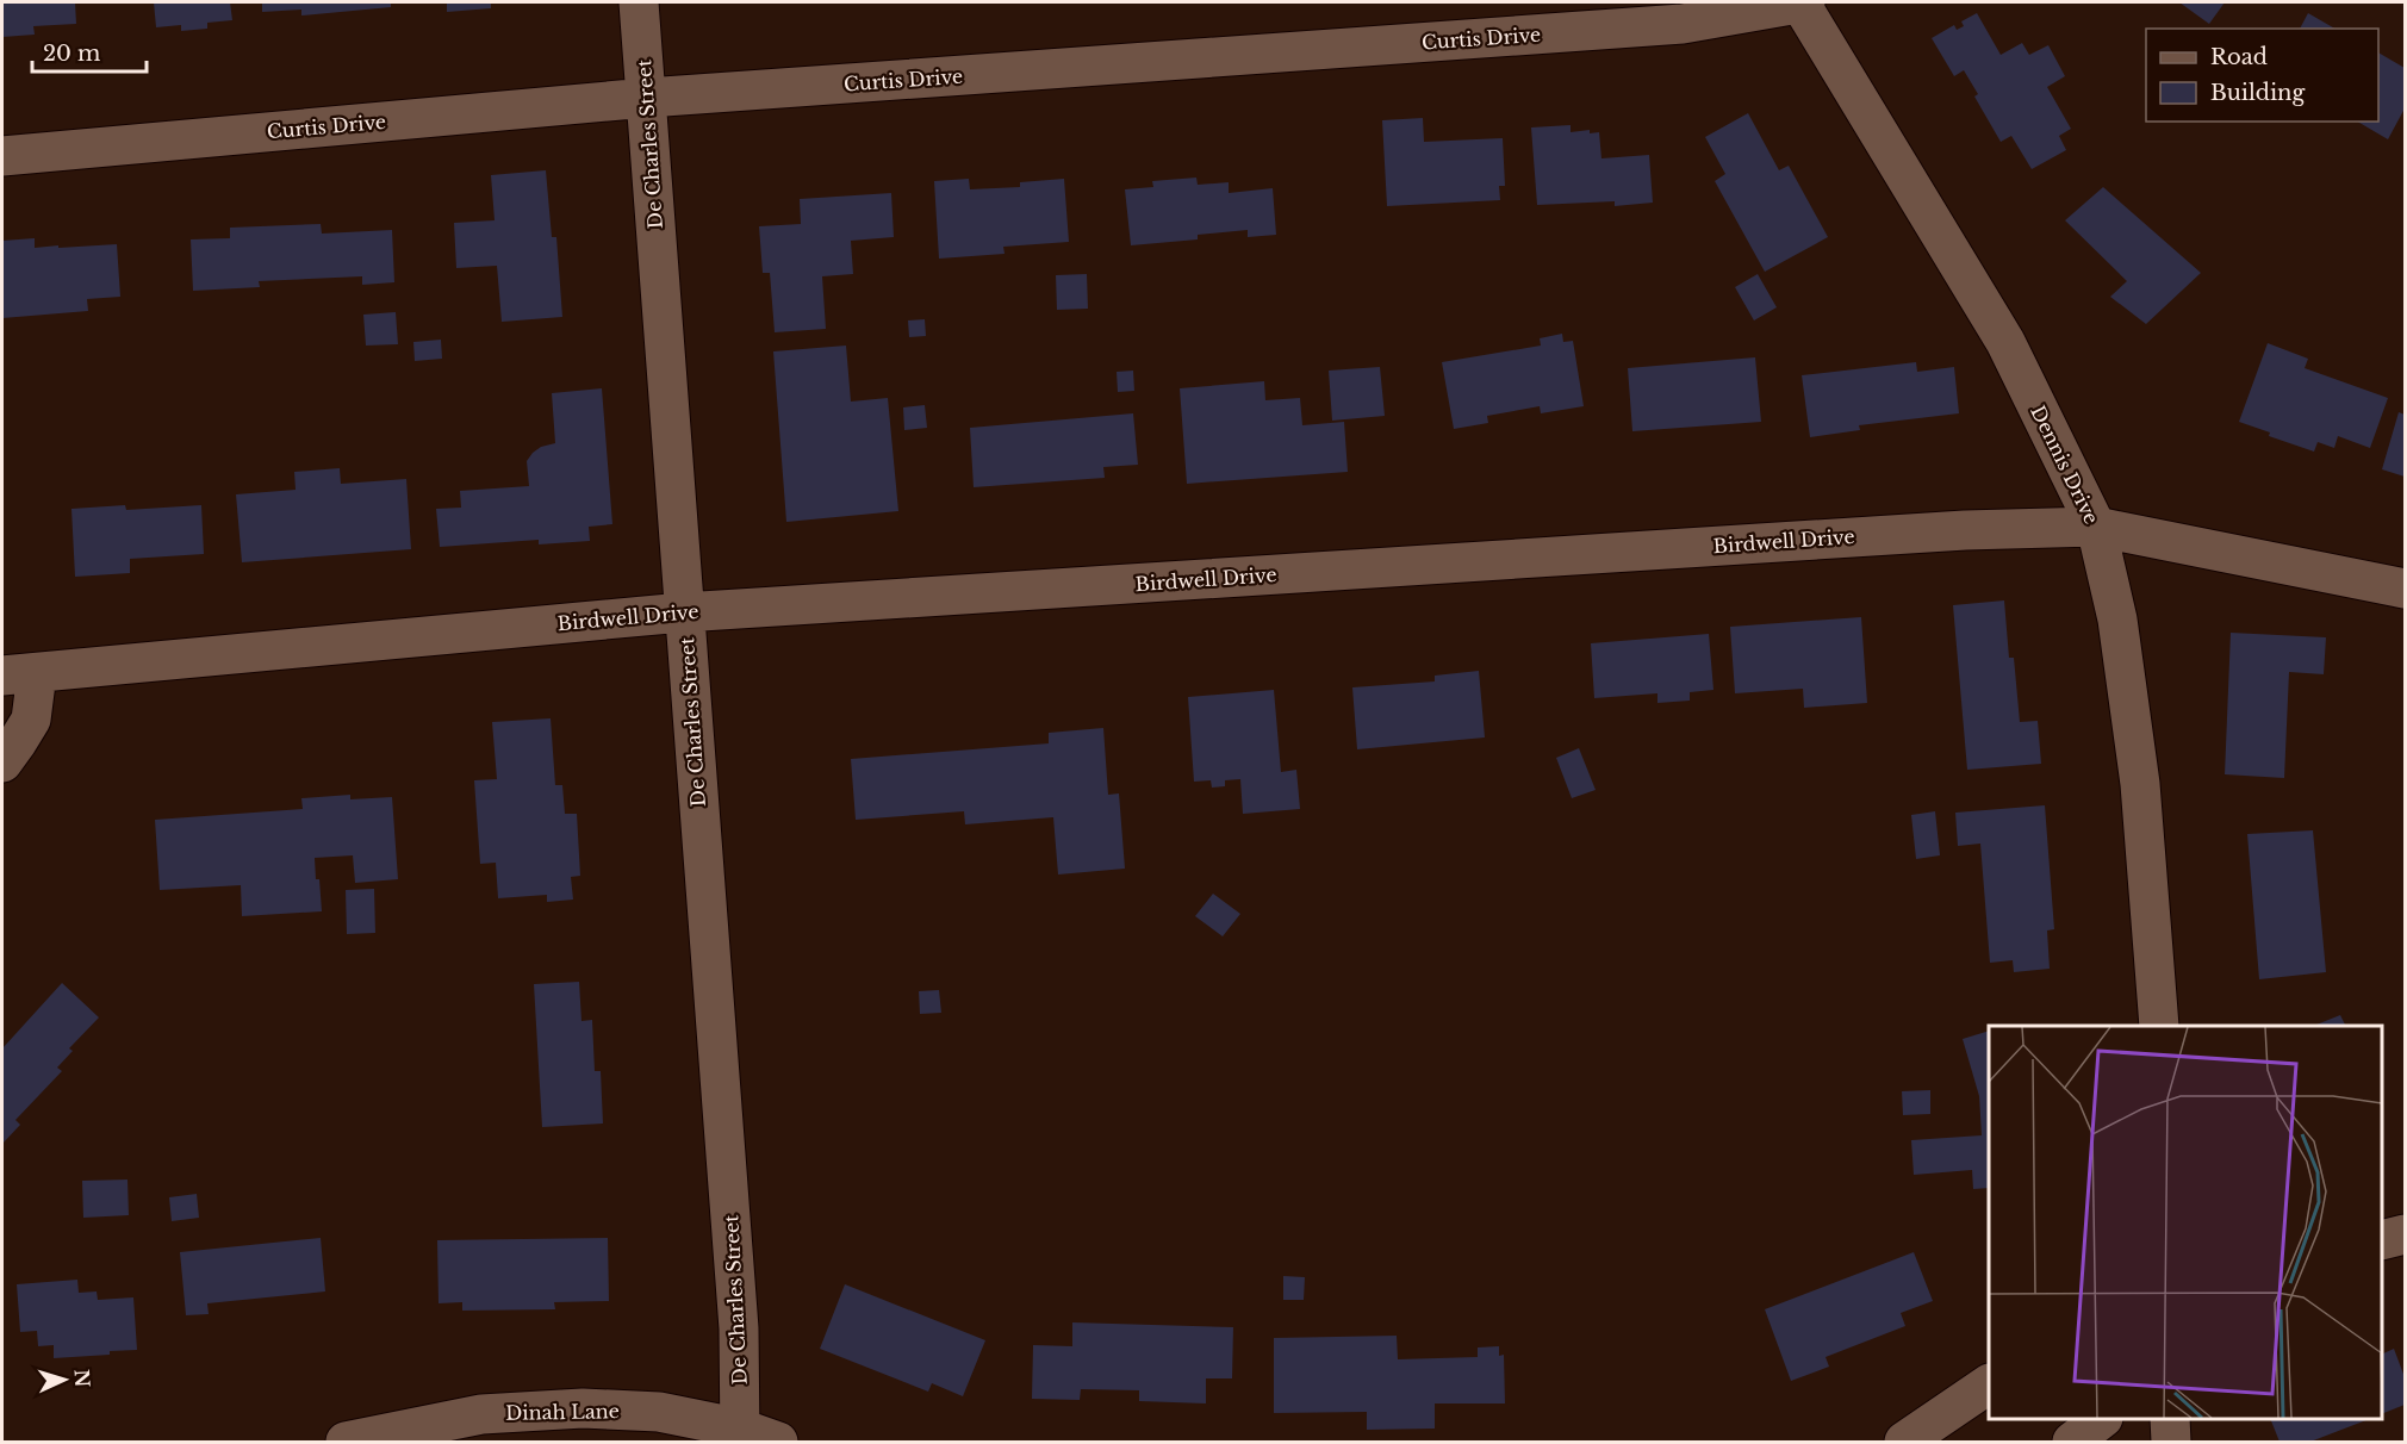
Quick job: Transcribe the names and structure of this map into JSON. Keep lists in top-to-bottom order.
{
  "streets": {
    "street": [
      "Curtis Drive",
      "De Charles Street",
      "Dennis Drive",
      "Birdwell Drive",
      "Dinah Lane"
    ]
  },
  "crossings": [
    ["Curtis Drive", "De Charles Street"],
    ["Curtis Drive", "Dennis Drive"],
    ["De Charles Street", "Birdwell Drive"],
    ["De Charles Street", "Dinah Lane"],
    ["Dennis Drive", "Birdwell Drive"]
  ],
  "legend": ["Road", "Building"],
  "scale_bar": "20 m",
  "north": "right"
}
